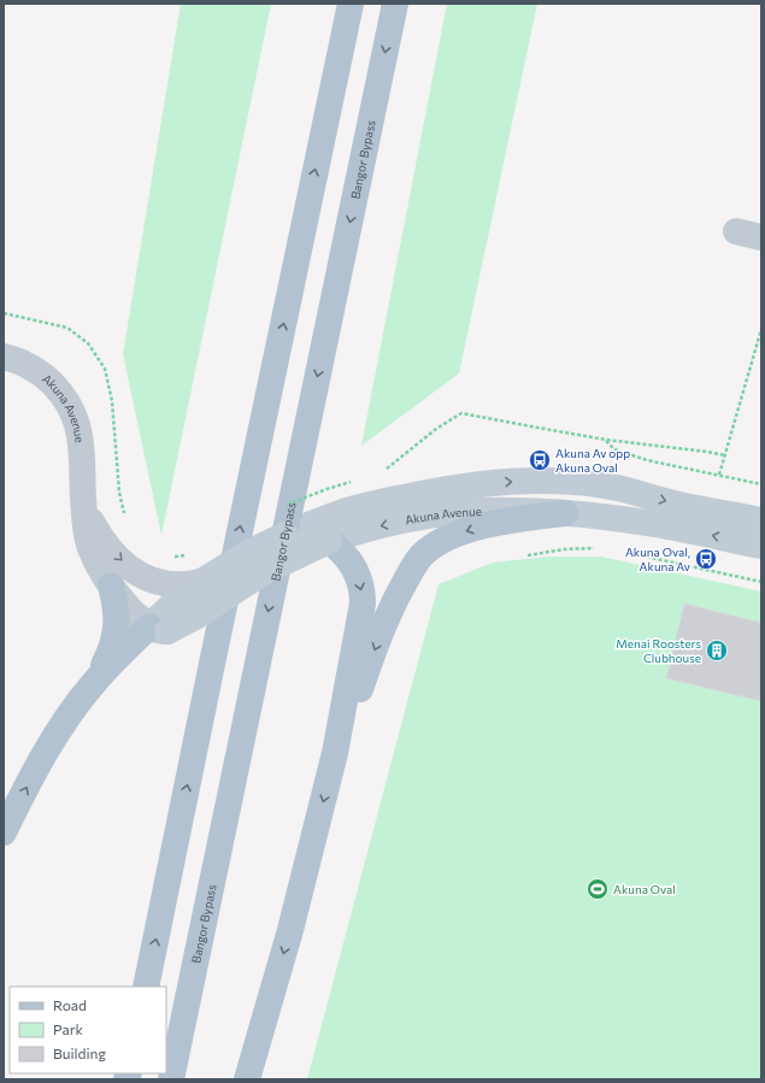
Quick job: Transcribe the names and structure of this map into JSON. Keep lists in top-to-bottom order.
{
  "streets": {
    "main road": ["Bangor Bypass", "Akuna Avenue"]
  },
  "places": {
    "bus stop": ["Akuna Av opp Akuna Oval", "Akuna Oval, Akuna Av"],
    "building": ["Menai Roosters Clubhouse"],
    "sports": ["Akuna Oval"]
  },
  "legend": ["Road", "Park", "Building"]
}
